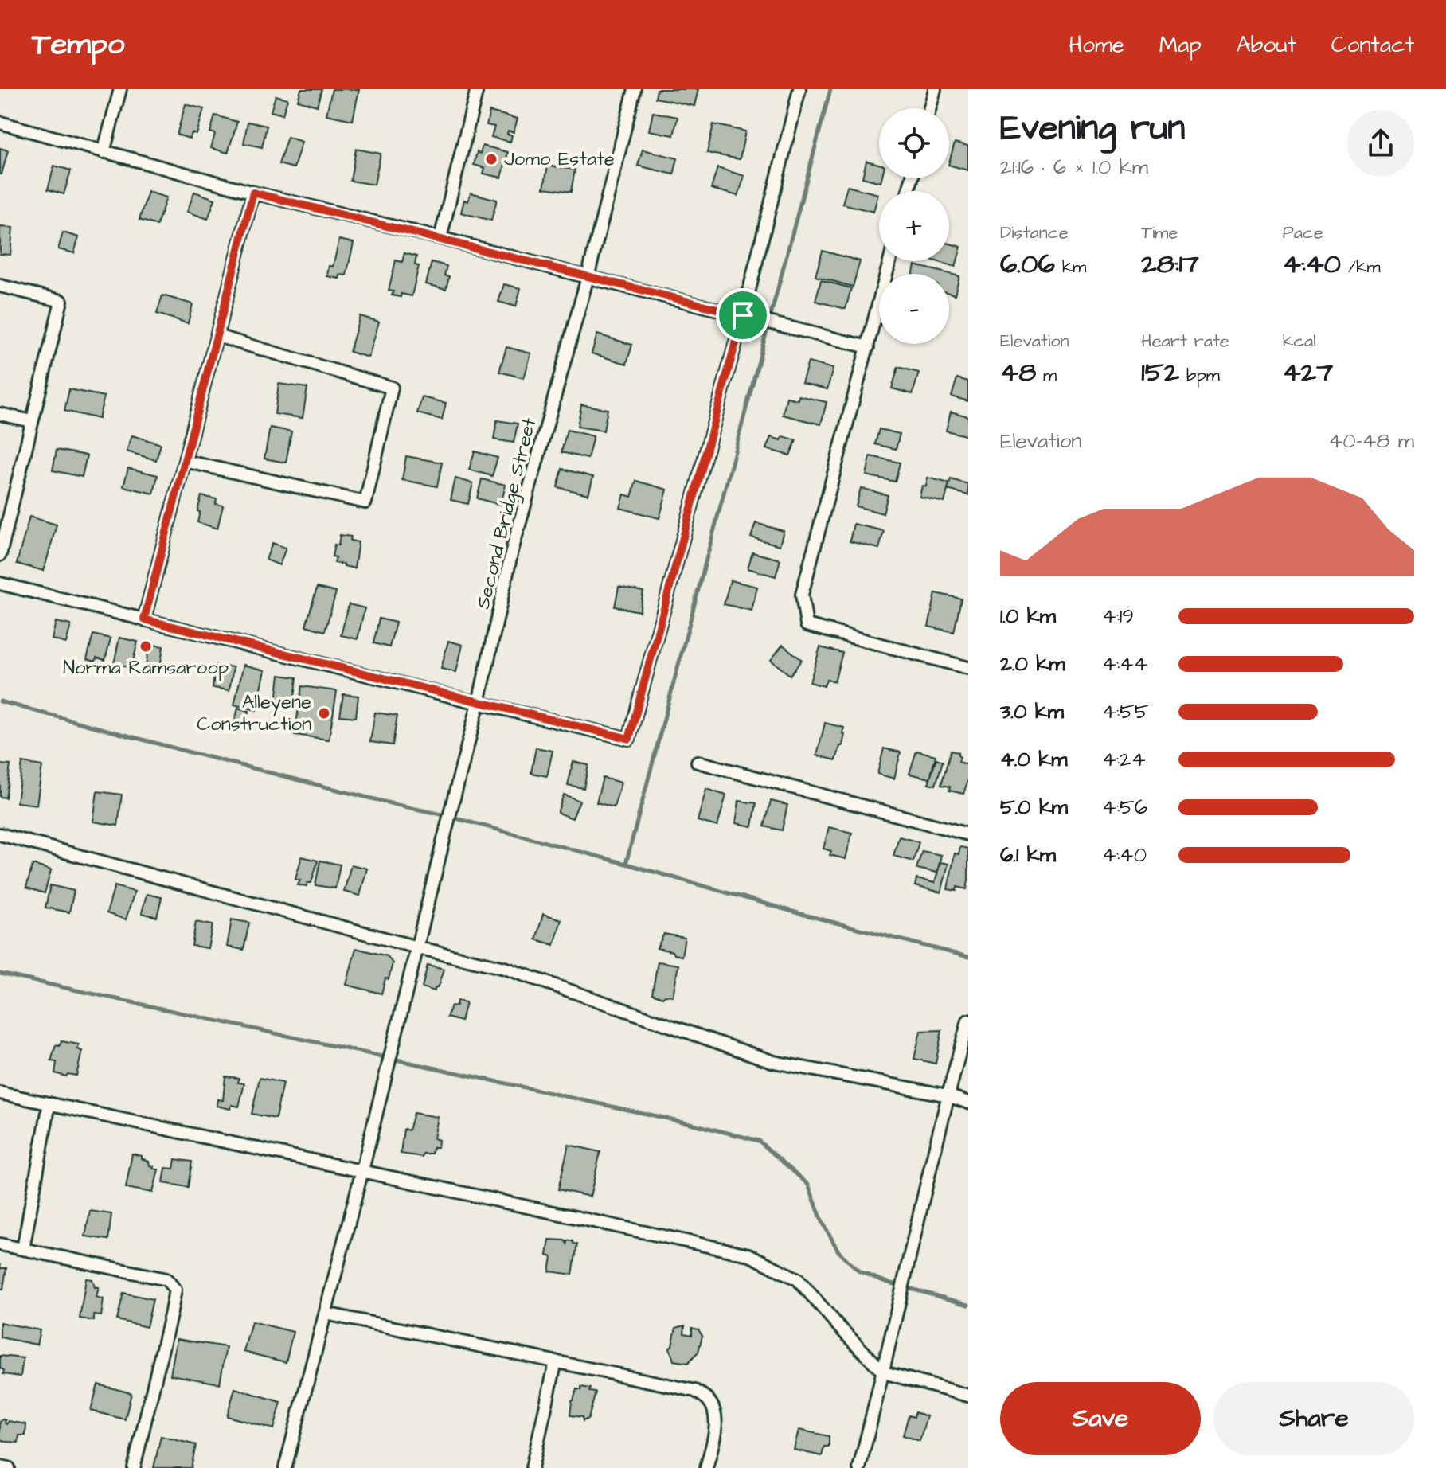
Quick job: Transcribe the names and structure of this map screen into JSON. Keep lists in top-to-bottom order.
{
  "streets": {
    "street": ["Second Bridge Street"]
  },
  "places": ["Jomo Estate", "Norma Ramsaroop", "Alleyene Construction"],
  "page": {
    "header": "Tempo",
    "nav": [
      "Home",
      "Map",
      "About",
      "Contact"
    ],
    "heading": ["Evening run", "21:16 · 6 × 1.0 km"],
    "map_buttons": ["+", "−"],
    "stats": [
      ["Distance", "6.06 km"],
      ["Time", "28:17"],
      ["Pace", "4:40 /km"],
      ["Elevation", "48 m"],
      ["Heart rate", "152 bpm"],
      ["kcal", "427"]
    ],
    "chart": ["Elevation", "40–48 m"],
    "list": [
      {
        "name": "1.0 km",
        "note": "4:19"
      },
      {
        "name": "2.0 km",
        "note": "4:44"
      },
      {
        "name": "3.0 km",
        "note": "4:55"
      },
      {
        "name": "4.0 km",
        "note": "4:24"
      },
      {
        "name": "5.0 km",
        "note": "4:56"
      },
      {
        "name": "6.1 km",
        "note": "4:40"
      }
    ],
    "buttons": ["Save", "Share"]
  }
}
